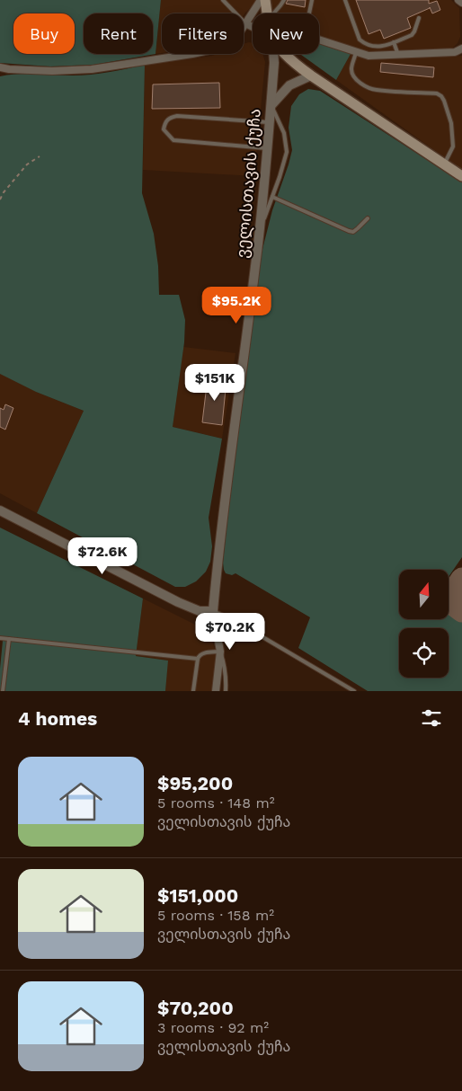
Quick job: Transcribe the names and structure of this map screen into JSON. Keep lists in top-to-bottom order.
{
  "streets": {
    "main road": ["ველისთავის ქუჩა"]
  },
  "north": "top",
  "page": {
    "chip": [
      "Buy",
      "Rent",
      "Filters",
      "New"
    ],
    "price": [
      "$95.2K",
      "$151K",
      "$72.6K",
      "$70.2K"
    ],
    "heading": "4 homes",
    "list": [
      {
        "name": "$95,200",
        "note": "5 rooms · 148 m² · ველისთავის ქუჩა"
      },
      {
        "name": "$151,000",
        "note": "5 rooms · 158 m² · ველისთავის ქუჩა"
      },
      {
        "name": "$70,200",
        "note": "3 rooms · 92 m² · ველისთავის ქუჩა"
      }
    ]
  }
}
